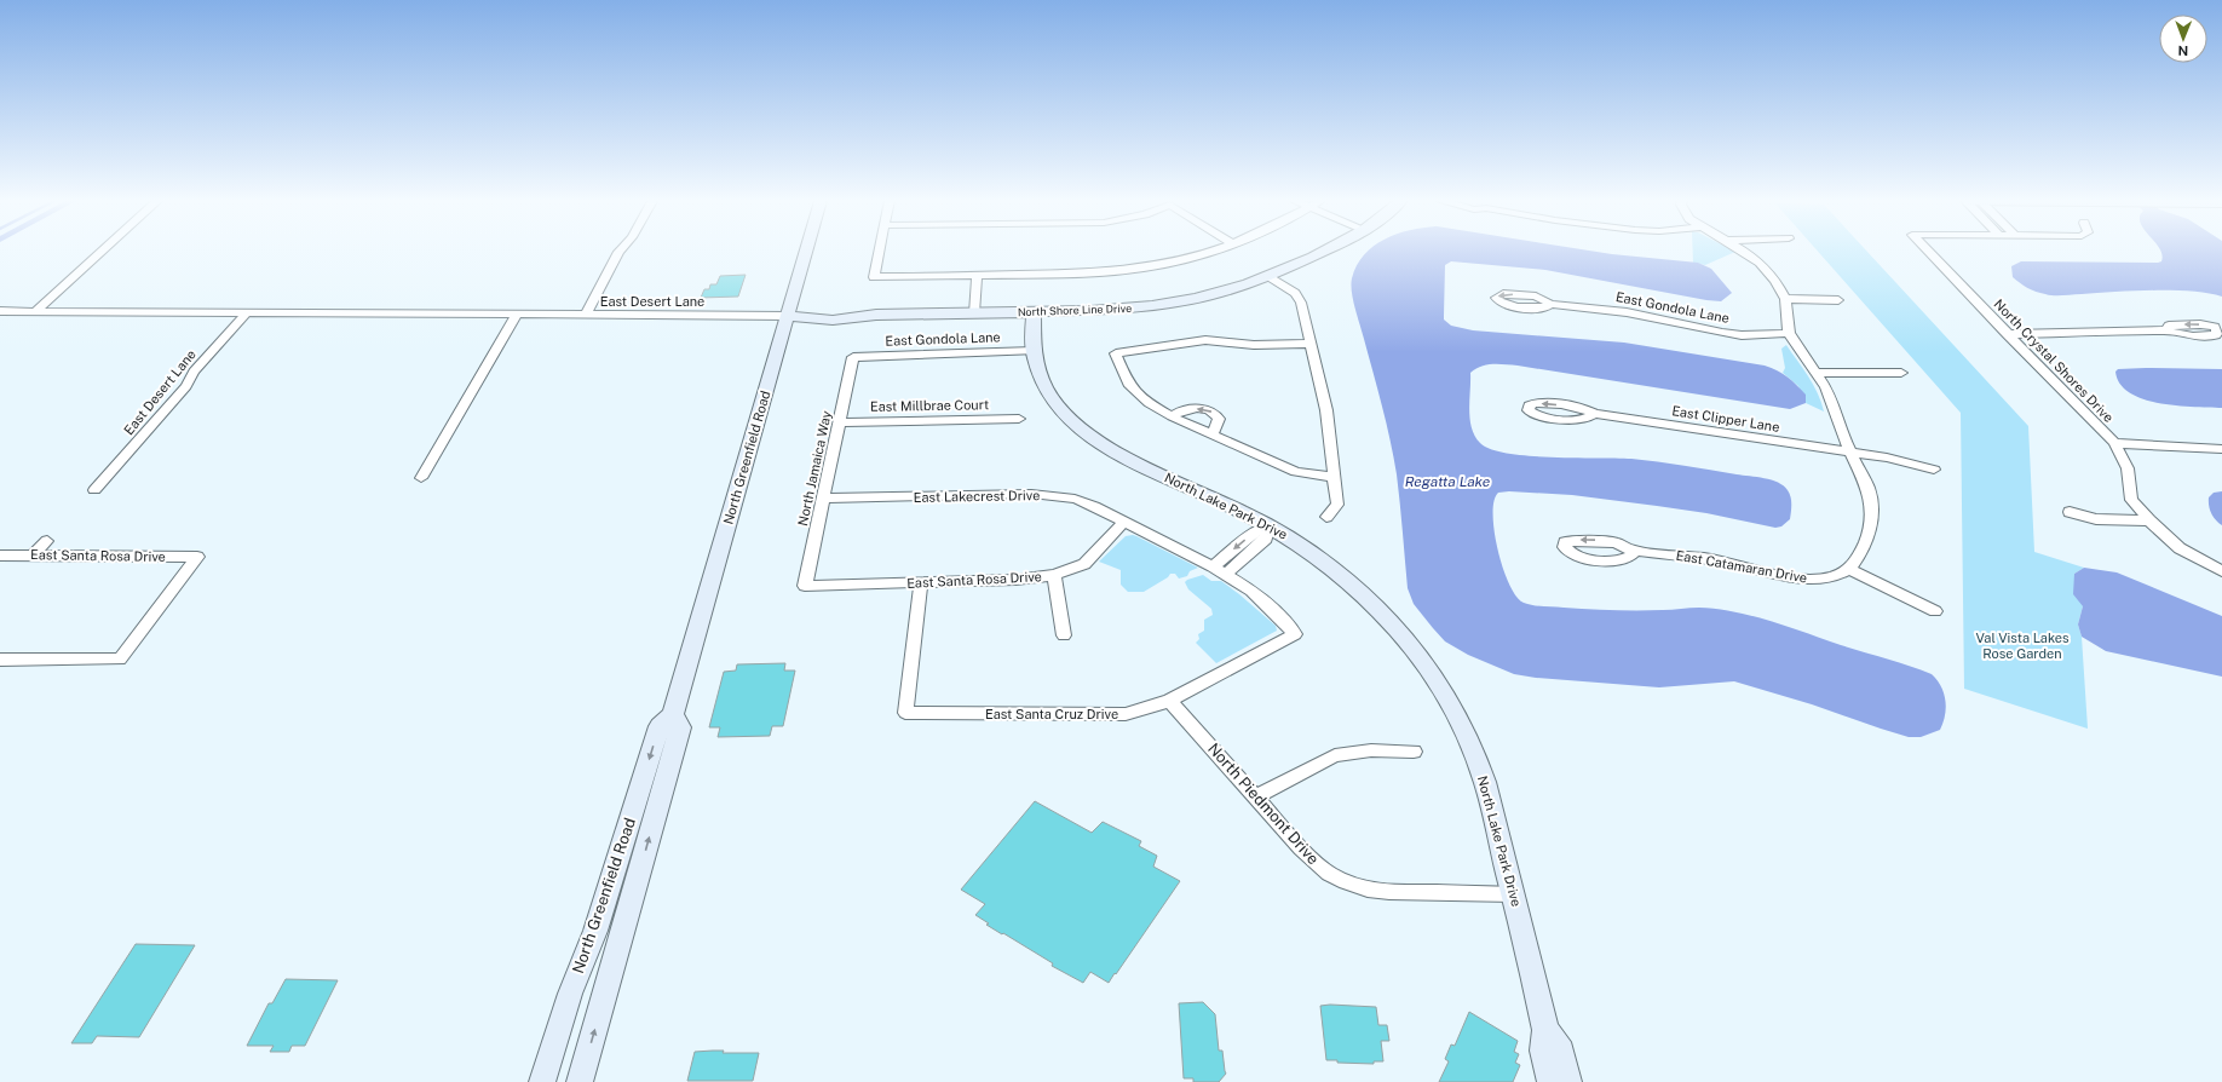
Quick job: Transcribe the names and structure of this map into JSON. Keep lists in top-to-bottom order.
{
  "streets": {
    "street": [
      "East Desert Lane",
      "East Gondola Lane",
      "North Shore Line Drive",
      "North Crystal Shores Drive",
      "East Millbrae Court",
      "East Clipper Lane",
      "North Greenfield Road",
      "North Jamaica Way",
      "East Lakecrest Drive",
      "North Lake Park Drive",
      "East Santa Rosa Drive",
      "East Catamaran Drive",
      "East Santa Cruz Drive",
      "North Piedmont Drive"
    ]
  },
  "crossings": [
    ["East Desert Lane", "North Shore Line Drive"],
    ["East Desert Lane", "North Greenfield Road"],
    ["East Gondola Lane", "North Jamaica Way"],
    ["East Gondola Lane", "North Lake Park Drive"],
    ["North Shore Line Drive", "North Greenfield Road"],
    ["North Shore Line Drive", "North Lake Park Drive"],
    ["East Millbrae Court", "North Jamaica Way"],
    ["North Jamaica Way", "East Lakecrest Drive"],
    ["North Jamaica Way", "East Santa Rosa Drive"],
    ["East Lakecrest Drive", "East Santa Rosa Drive"],
    ["East Lakecrest Drive", "East Santa Cruz Drive"],
    ["North Lake Park Drive", "North Piedmont Drive"],
    ["East Santa Rosa Drive", "East Santa Cruz Drive"],
    ["East Santa Cruz Drive", "North Piedmont Drive"]
  ],
  "water": ["Regatta Lake"],
  "parks": ["Val Vista Lakes Rose Garden"],
  "north": "bottom"
}
